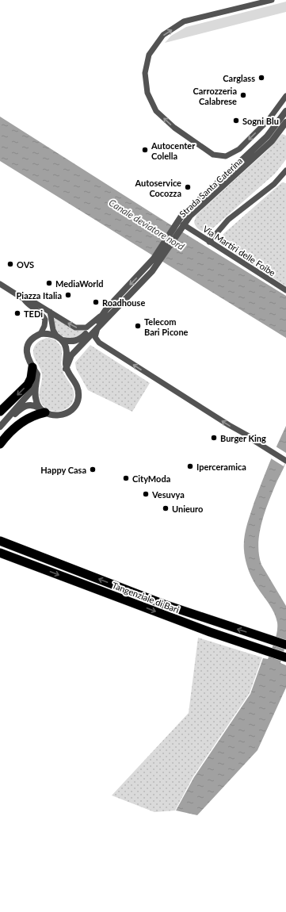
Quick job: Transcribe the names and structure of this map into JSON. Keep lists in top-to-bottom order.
{
  "streets": {
    "highway": ["Tangenziale di Bari"],
    "street": ["Strada Santa Caterina", "Via Martiri delle Foibe"]
  },
  "crossings": [
    ["Strada Santa Caterina", "Via Martiri delle Foibe"]
  ],
  "water": ["Canale deviatore nord"],
  "places": [
    "Carglass",
    "Carrozzeria Calabrese",
    "Sogni Blu",
    "Autocenter Colella",
    "Autoservice Cocozza",
    "OVS",
    "MediaWorld",
    "Piazza Italia",
    "Roadhouse",
    "TEDi",
    "Telecom Bari Picone",
    "Burger King",
    "Iperceramica",
    "Happy Casa",
    "CityModa",
    "Vesuvya",
    "Unieuro"
  ]
}
